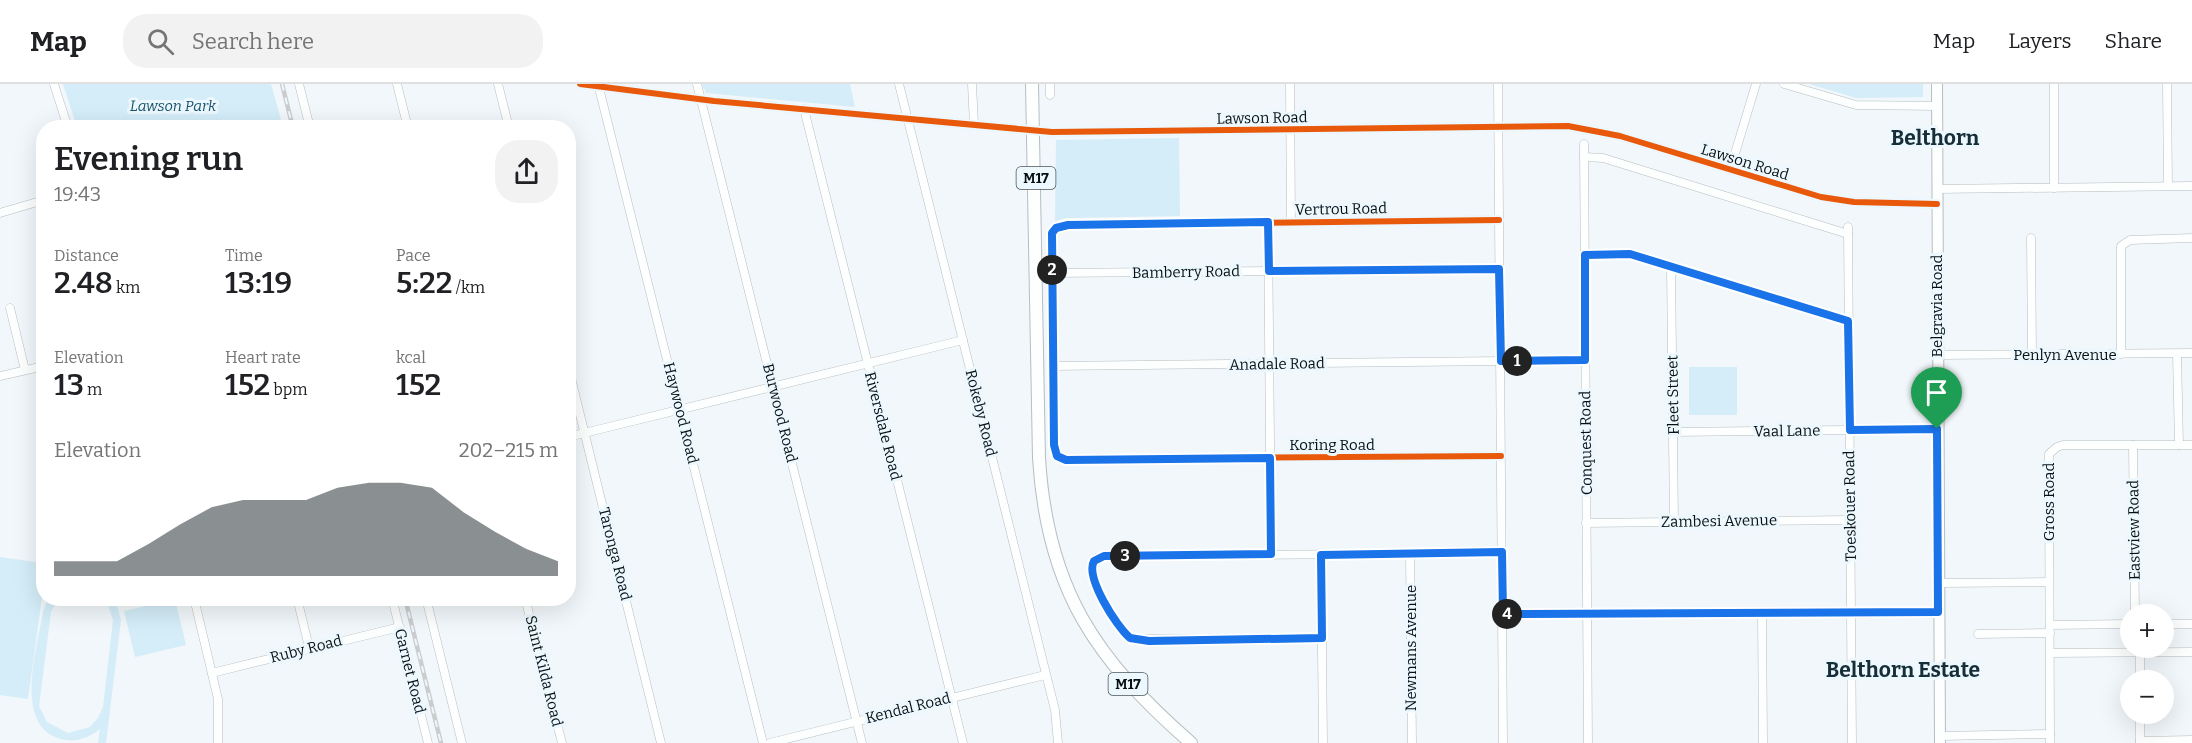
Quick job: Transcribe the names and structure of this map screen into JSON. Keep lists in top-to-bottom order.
{
  "streets": {
    "main road": ["M17"],
    "street": [
      "Lawson Road",
      "Vertrou Road",
      "Bamberry Road",
      "Belgravia Road",
      "Penlyn Avenue",
      "Anadale Road",
      "Fleet Street",
      "Haywood Road",
      "Burwood Road",
      "Rokeby Road",
      "Riversdale Road",
      "Vaal Lane",
      "Conquest Road",
      "Koring Road",
      "Gross Road",
      "Toeskouer Road",
      "Zambesi Avenue",
      "Eastview Road",
      "Taronga Road",
      "Newmans Avenue",
      "Ruby Road",
      "Garnet Road",
      "Saint Kilda Road",
      "Kendal Road"
    ]
  },
  "crossings": [
    ["Lawson Road", "M17"],
    ["Lawson Road", "Belgravia Road"],
    ["Lawson Road", "Haywood Road"],
    ["Lawson Road", "Burwood Road"],
    ["Lawson Road", "Rokeby Road"],
    ["Lawson Road", "Riversdale Road"],
    ["Vertrou Road", "Bamberry Road"],
    ["Vertrou Road", "Anadale Road"],
    ["Vertrou Road", "Koring Road"],
    ["Belgravia Road", "Penlyn Avenue"],
    ["Belgravia Road", "Vaal Lane"],
    ["Anadale Road", "Conquest Road"],
    ["Fleet Street", "Vaal Lane"],
    ["Fleet Street", "Zambesi Avenue"],
    ["Burwood Road", "Kendal Road"],
    ["Rokeby Road", "Kendal Road"],
    ["Riversdale Road", "Kendal Road"],
    ["Vaal Lane", "Toeskouer Road"],
    ["Conquest Road", "Toeskouer Road"],
    ["Conquest Road", "Zambesi Avenue"],
    ["Gross Road", "Eastview Road"],
    ["Toeskouer Road", "Zambesi Avenue"],
    ["Ruby Road", "Garnet Road"]
  ],
  "districts": ["Belthorn", "Belthorn Estate"],
  "parks": ["Lawson Park"],
  "page": {
    "header": "Map",
    "search": "Search here",
    "nav": ["Map", "Layers", "Share"],
    "heading": ["Evening run", "19:43"],
    "stats": [
      ["Distance", "2.48 km"],
      ["Time", "13:19"],
      ["Pace", "5:22 /km"],
      ["Elevation", "13 m"],
      ["Heart rate", "152 bpm"],
      ["kcal", "152"]
    ],
    "pins": [
      "2",
      "1",
      "3",
      "4"
    ],
    "chart": ["Elevation", "202–215 m"],
    "map_buttons": ["+", "−"]
  }
}
